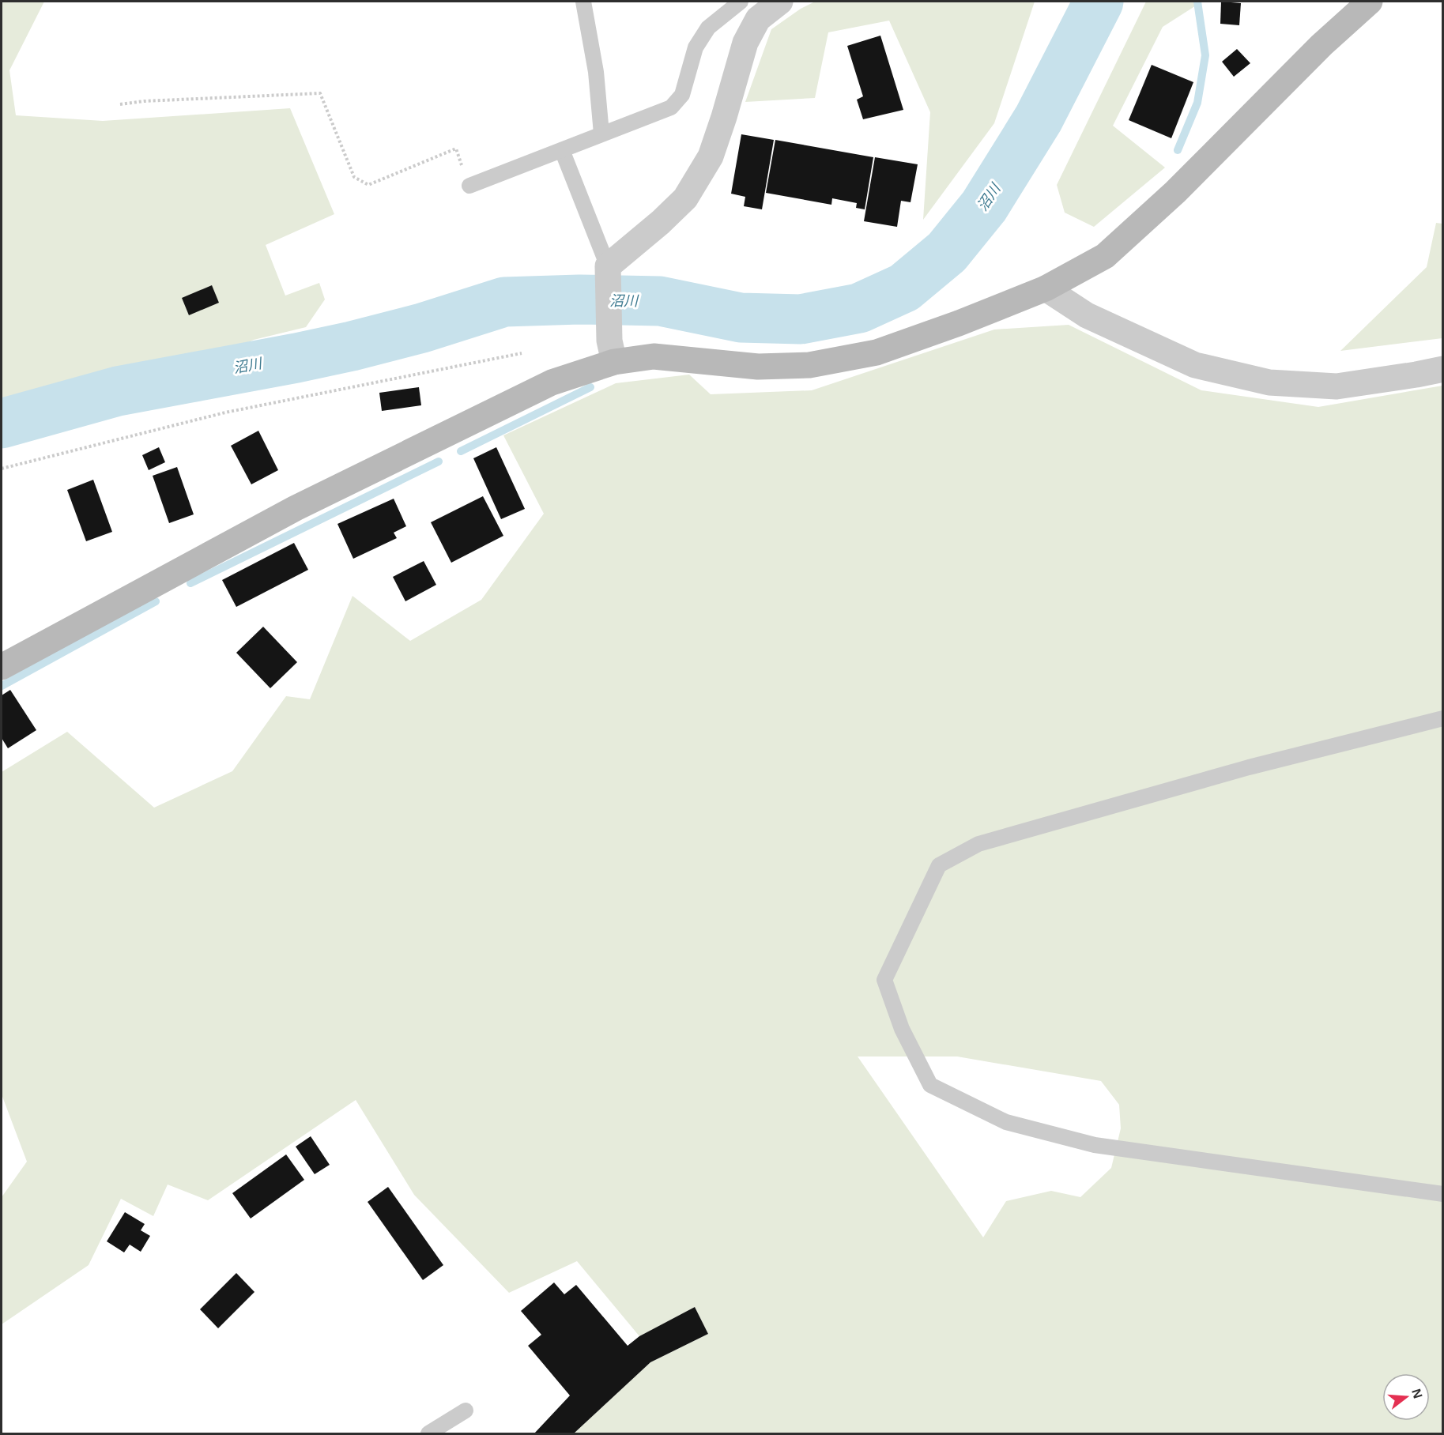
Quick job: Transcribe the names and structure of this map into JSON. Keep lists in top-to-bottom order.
{
  "water": ["沼川"],
  "north": "right"
}
